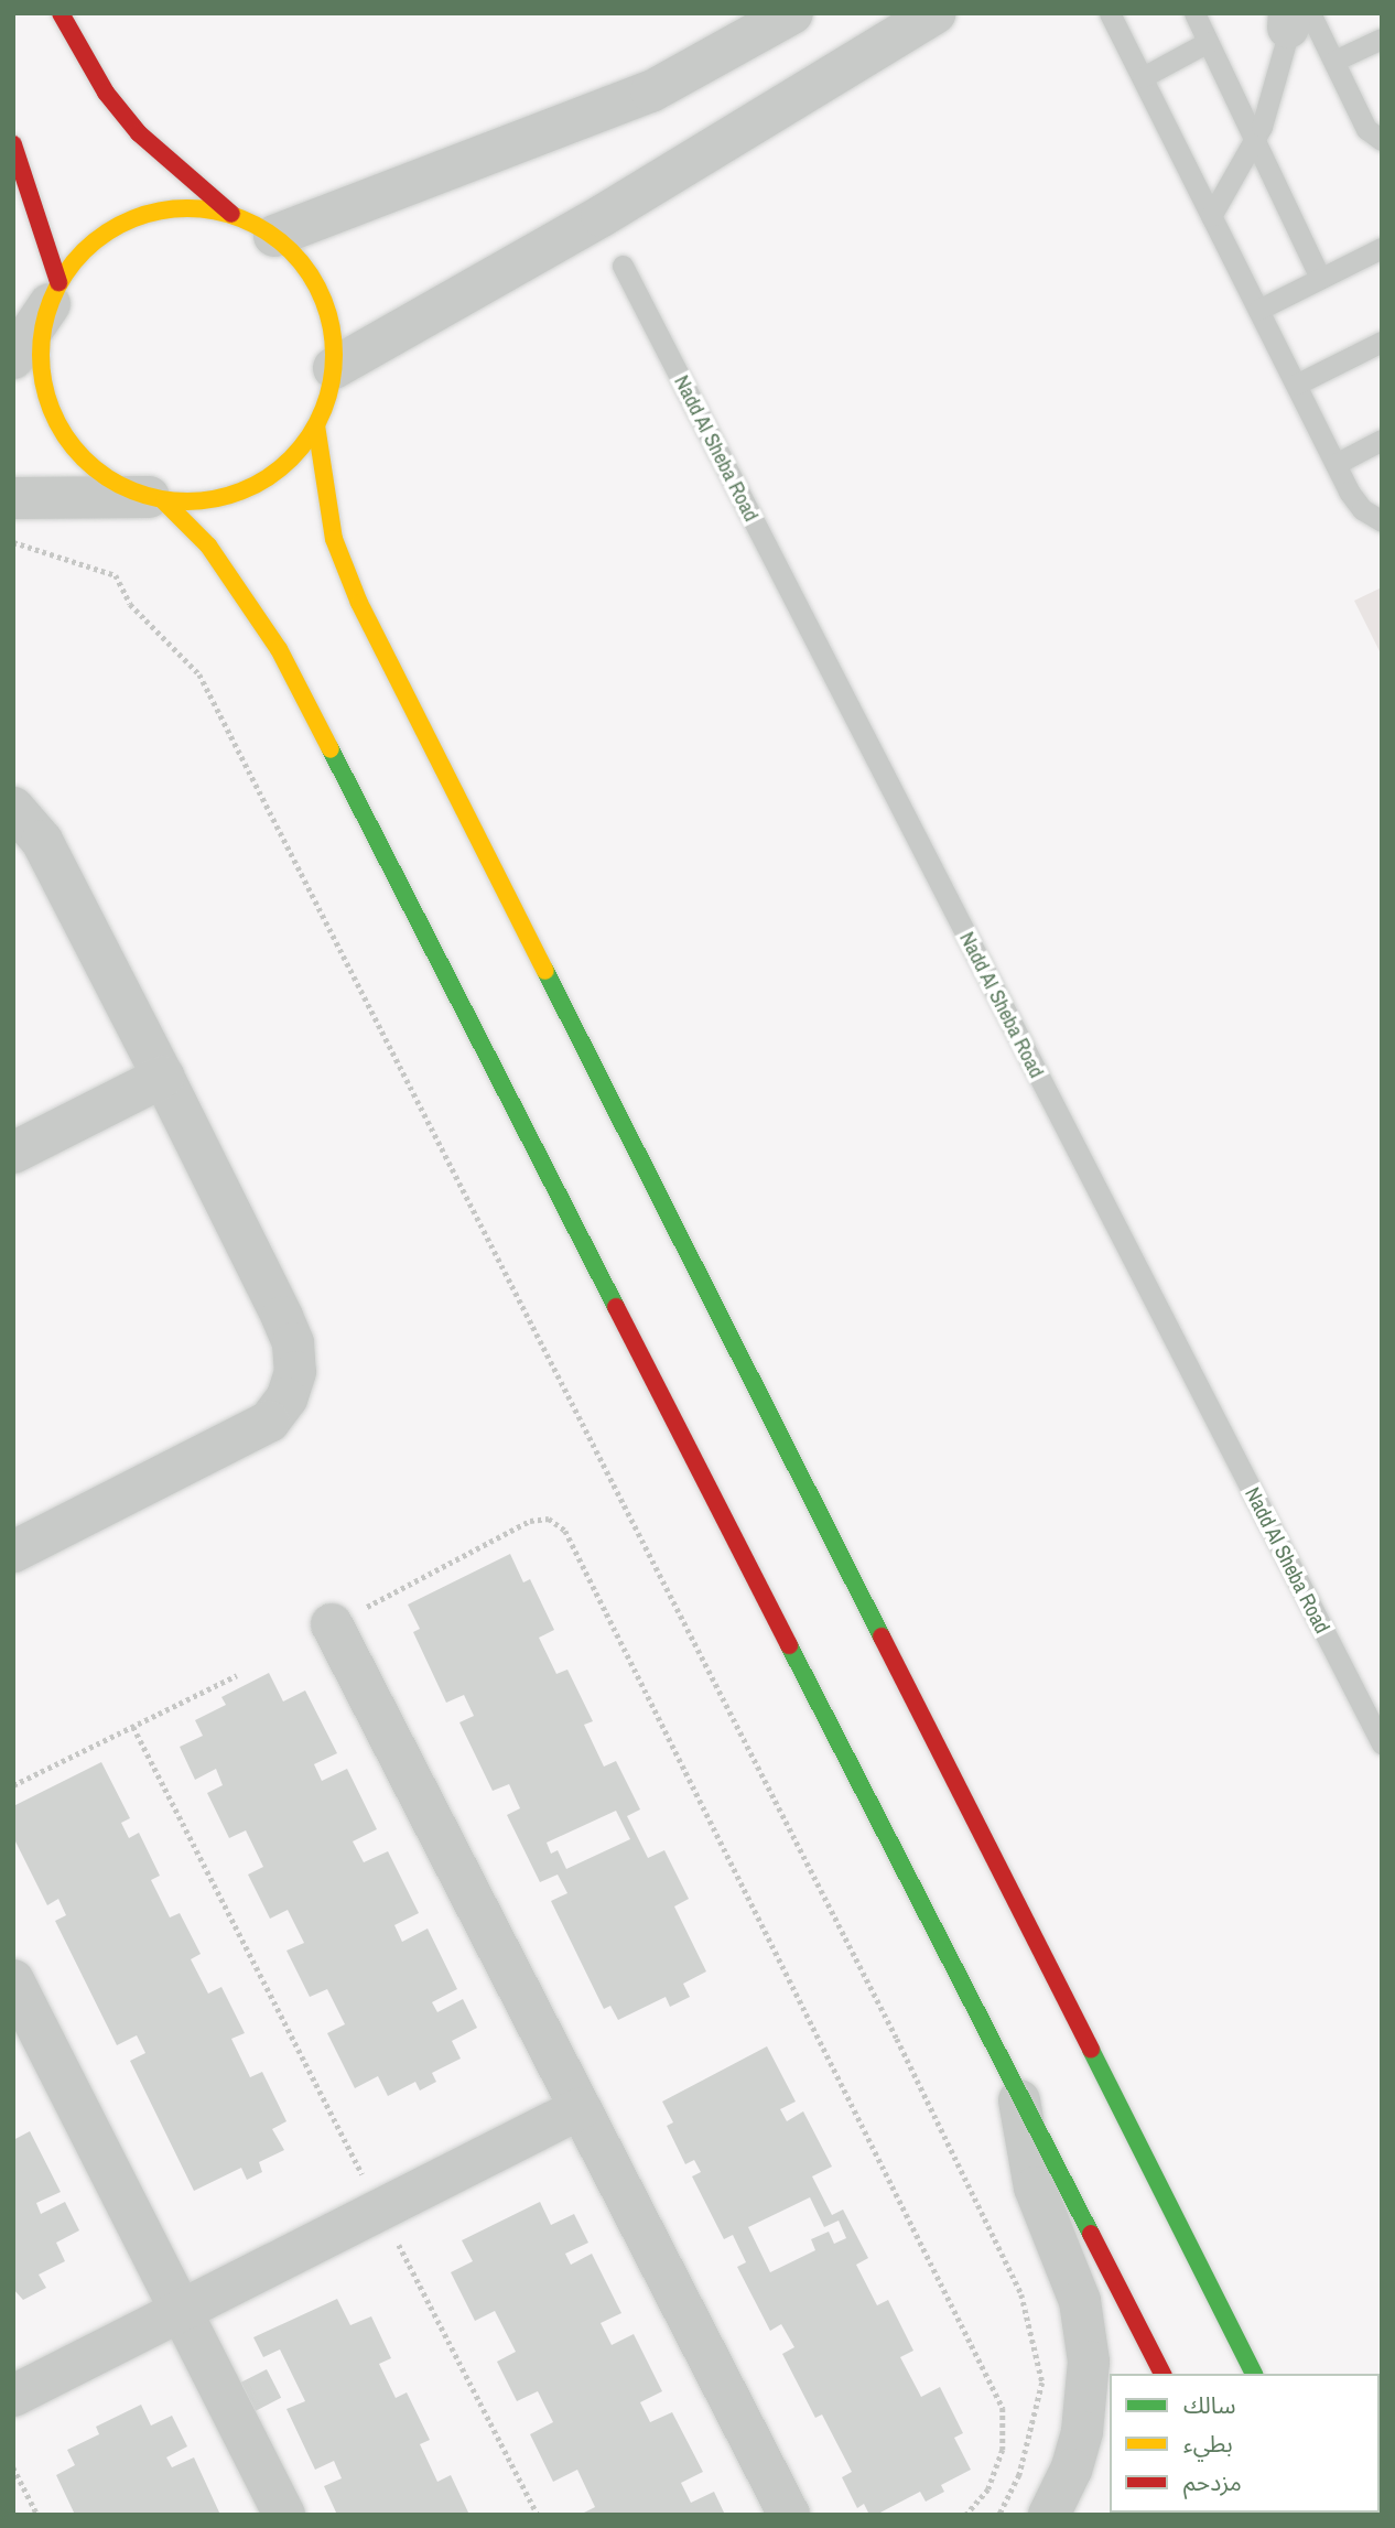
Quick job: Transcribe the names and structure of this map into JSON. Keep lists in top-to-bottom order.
{
  "streets": {
    "lane": ["Nadd Al Sheba Road"]
  },
  "legend": ["سالك", "بطيء", "مزدحم"]
}
